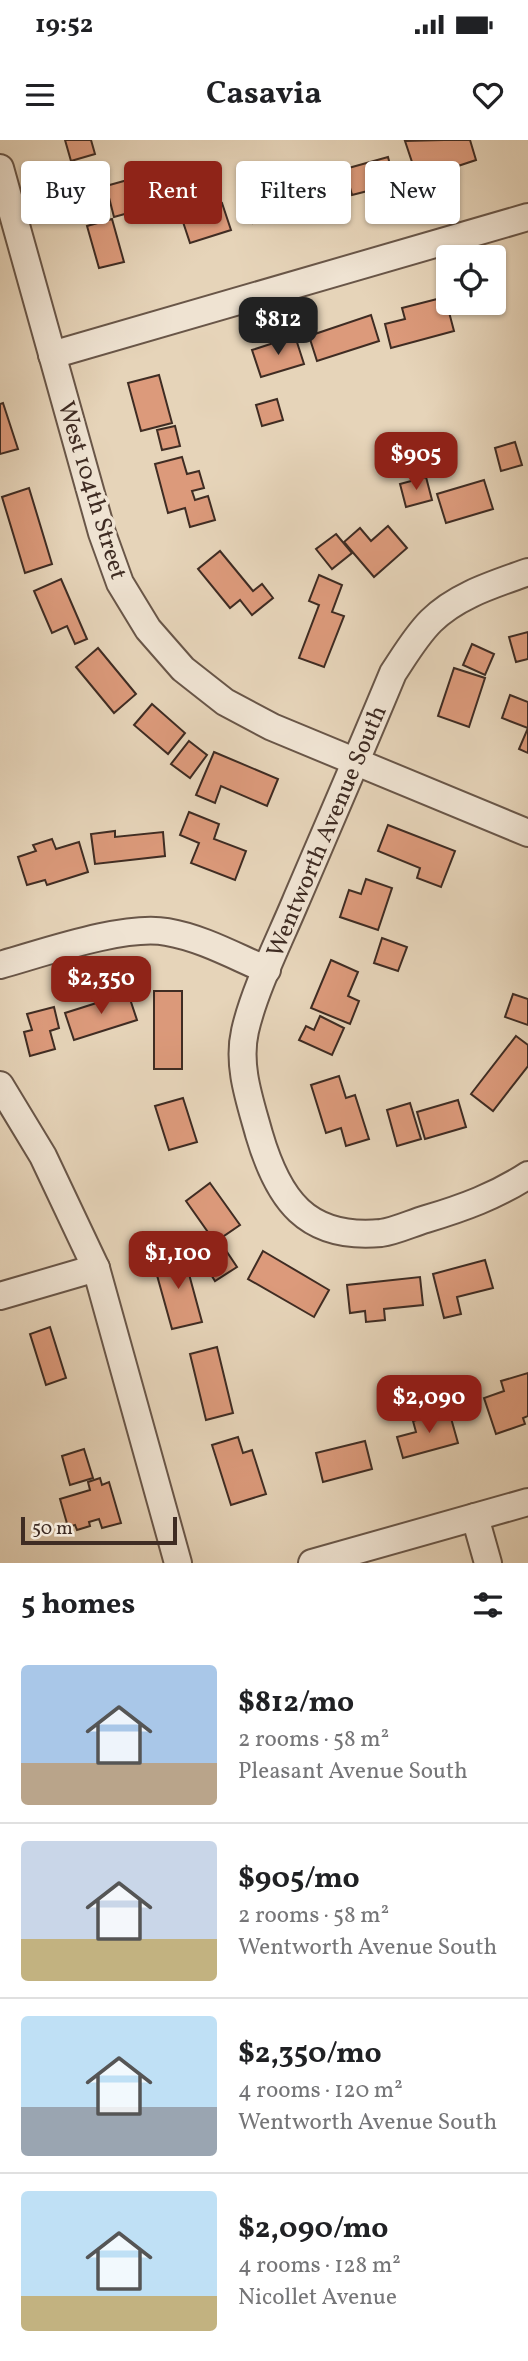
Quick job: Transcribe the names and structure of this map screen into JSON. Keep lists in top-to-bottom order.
{
  "streets": {
    "street": ["West 104th Street", "Wentworth Avenue South"]
  },
  "crossings": [
    ["West 104th Street", "Wentworth Avenue South"]
  ],
  "scale_bar": "50 m",
  "page": {
    "status": "19:52",
    "header": "Casavia",
    "chip": [
      "Buy",
      "Rent",
      "Filters",
      "New"
    ],
    "price": [
      "$812",
      "$905",
      "$2,350",
      "$1,100",
      "$2,090"
    ],
    "scale": "50 m",
    "heading": "5 homes",
    "list": [
      {
        "name": "$812/mo",
        "note": "2 rooms · 58 m² · Pleasant Avenue South"
      },
      {
        "name": "$905/mo",
        "note": "2 rooms · 58 m² · Wentworth Avenue South"
      },
      {
        "name": "$2,350/mo",
        "note": "4 rooms · 120 m² · Wentworth Avenue South"
      },
      {
        "name": "$2,090/mo",
        "note": "4 rooms · 128 m² · Nicollet Avenue"
      }
    ]
  }
}
